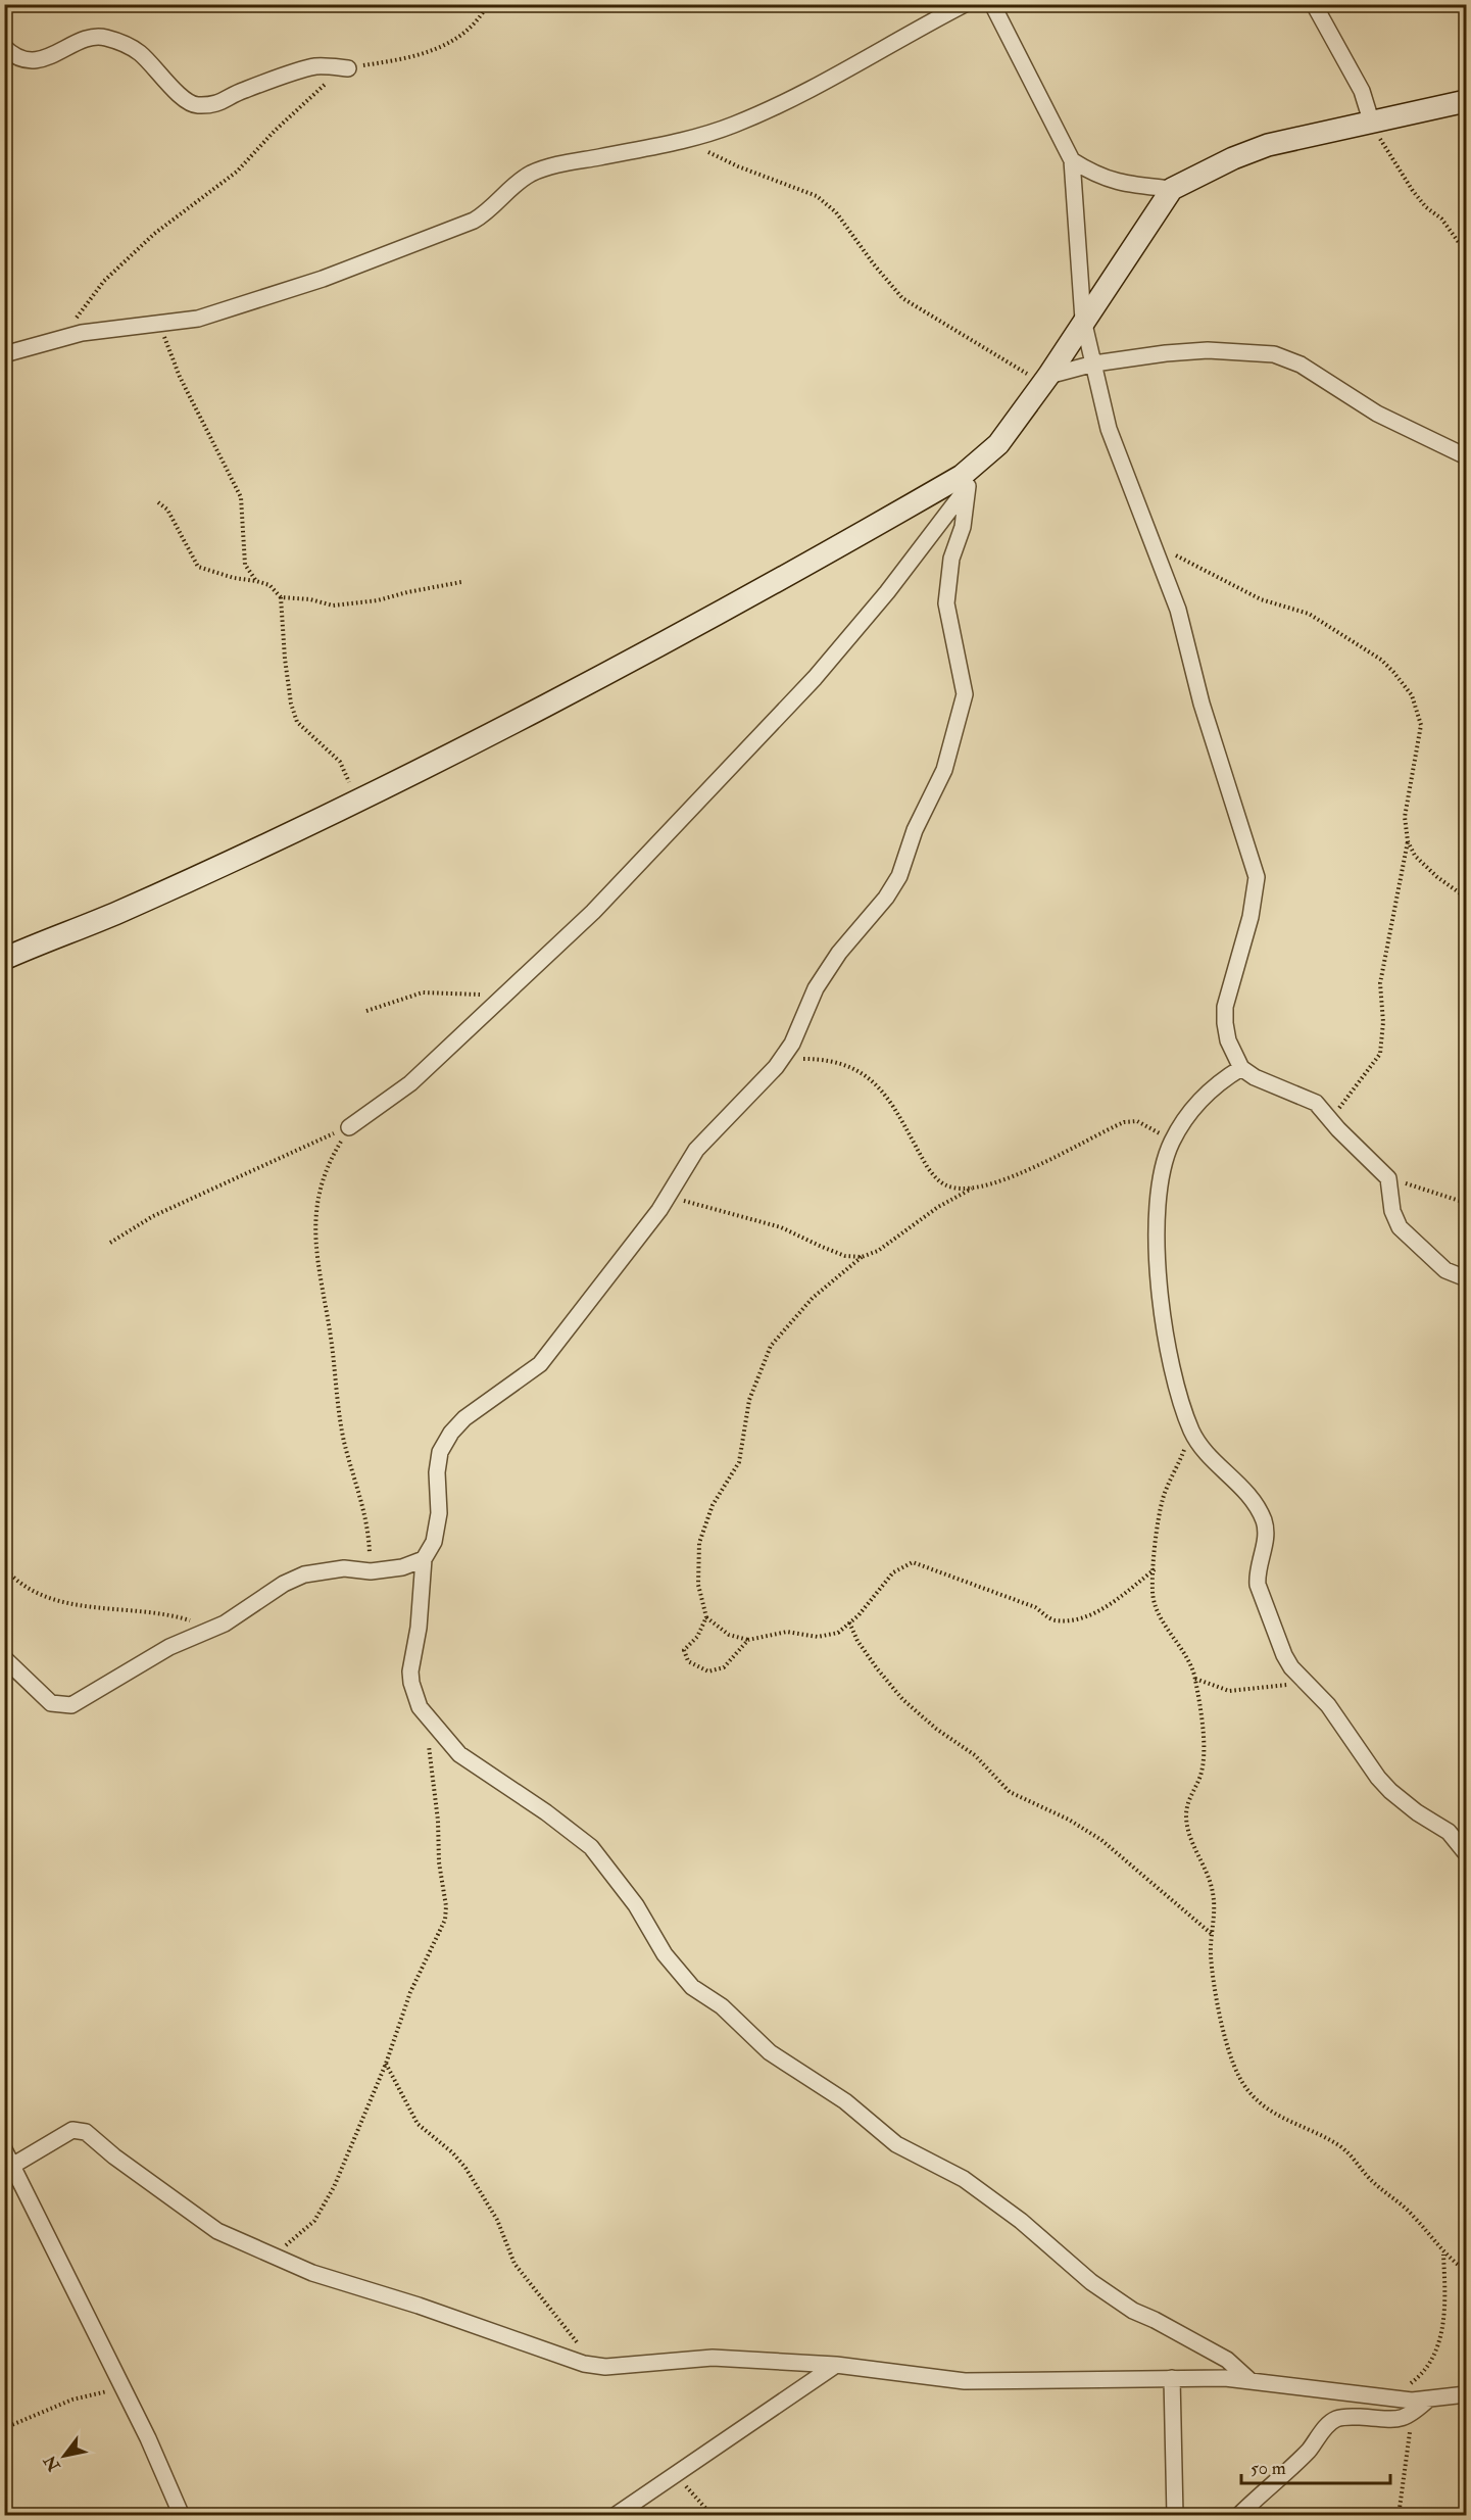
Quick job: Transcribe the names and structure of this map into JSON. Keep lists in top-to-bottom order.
{
  "scale_bar": "50 m",
  "north": "bottom left"
}
